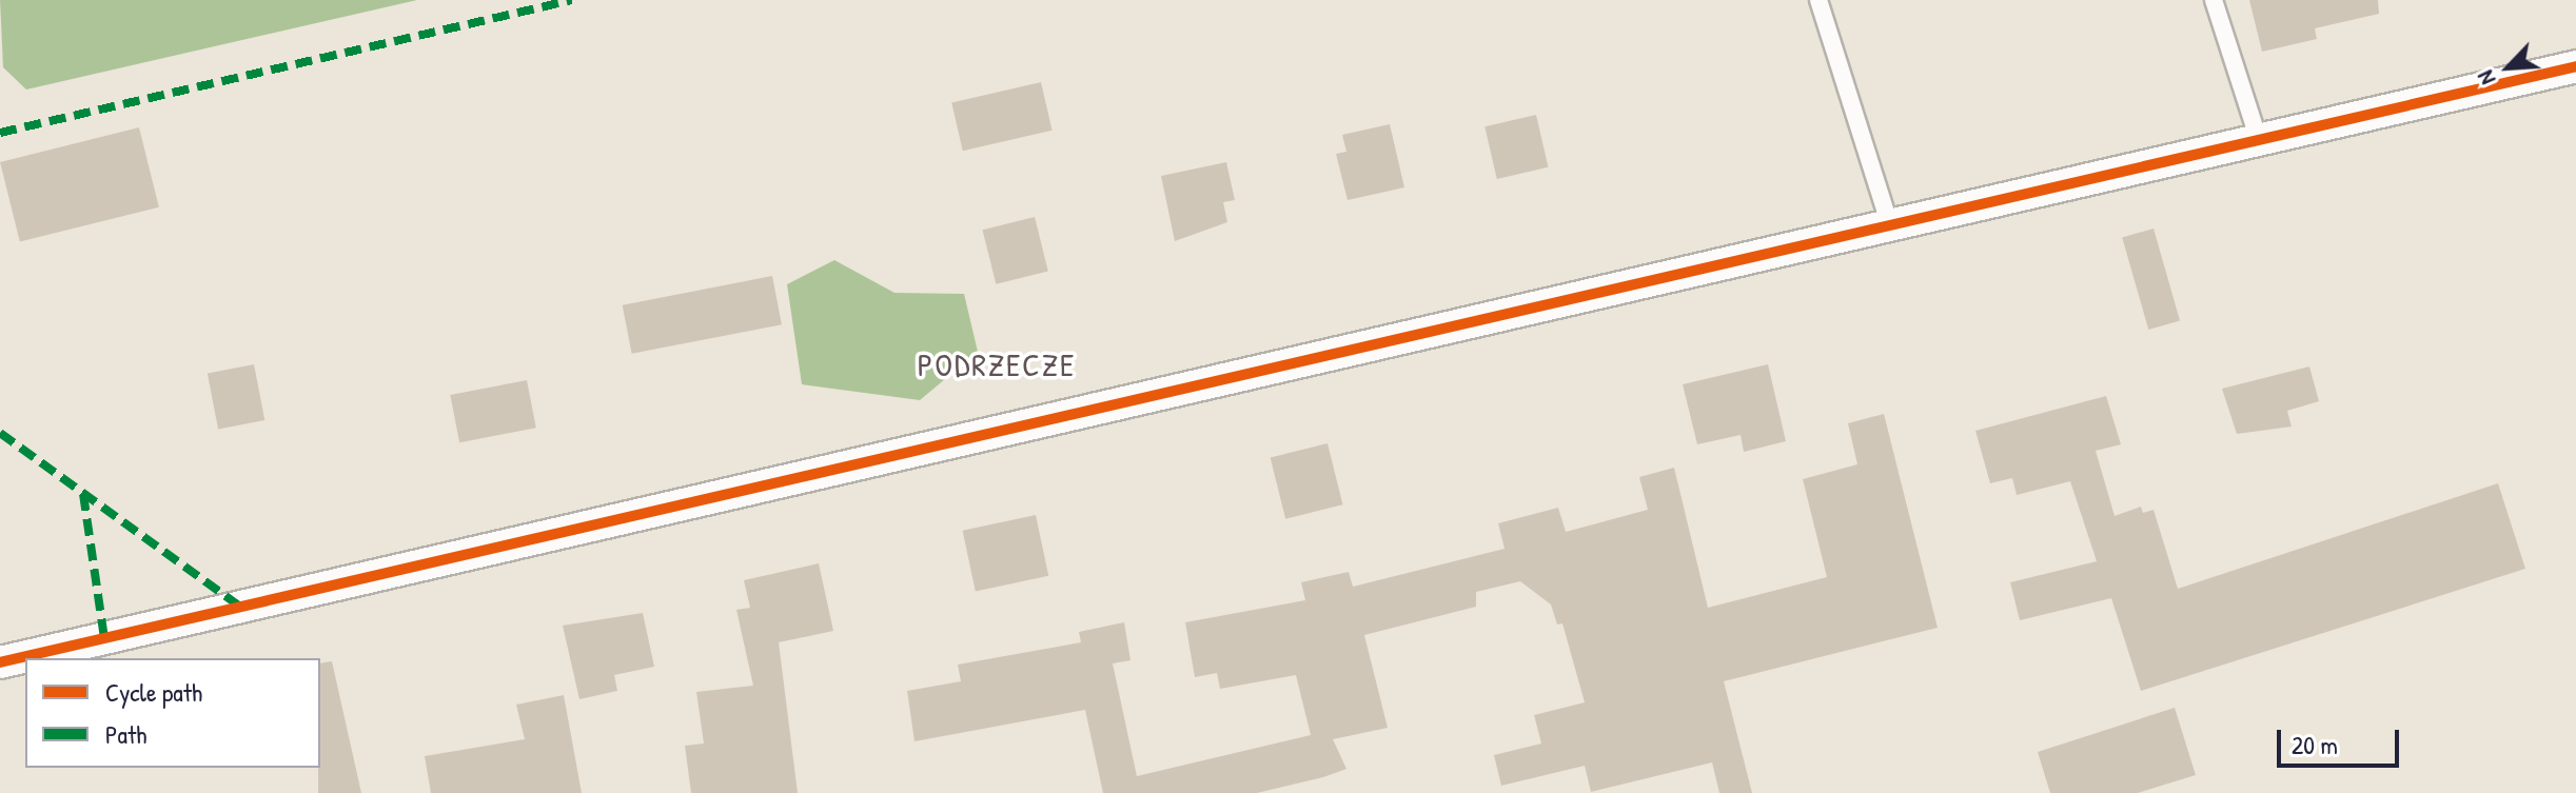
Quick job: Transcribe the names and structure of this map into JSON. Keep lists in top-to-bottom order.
{
  "districts": ["PODRZECZE"],
  "legend": ["Cycle path", "Path"],
  "scale_bar": "20 m",
  "north": "bottom left"
}
